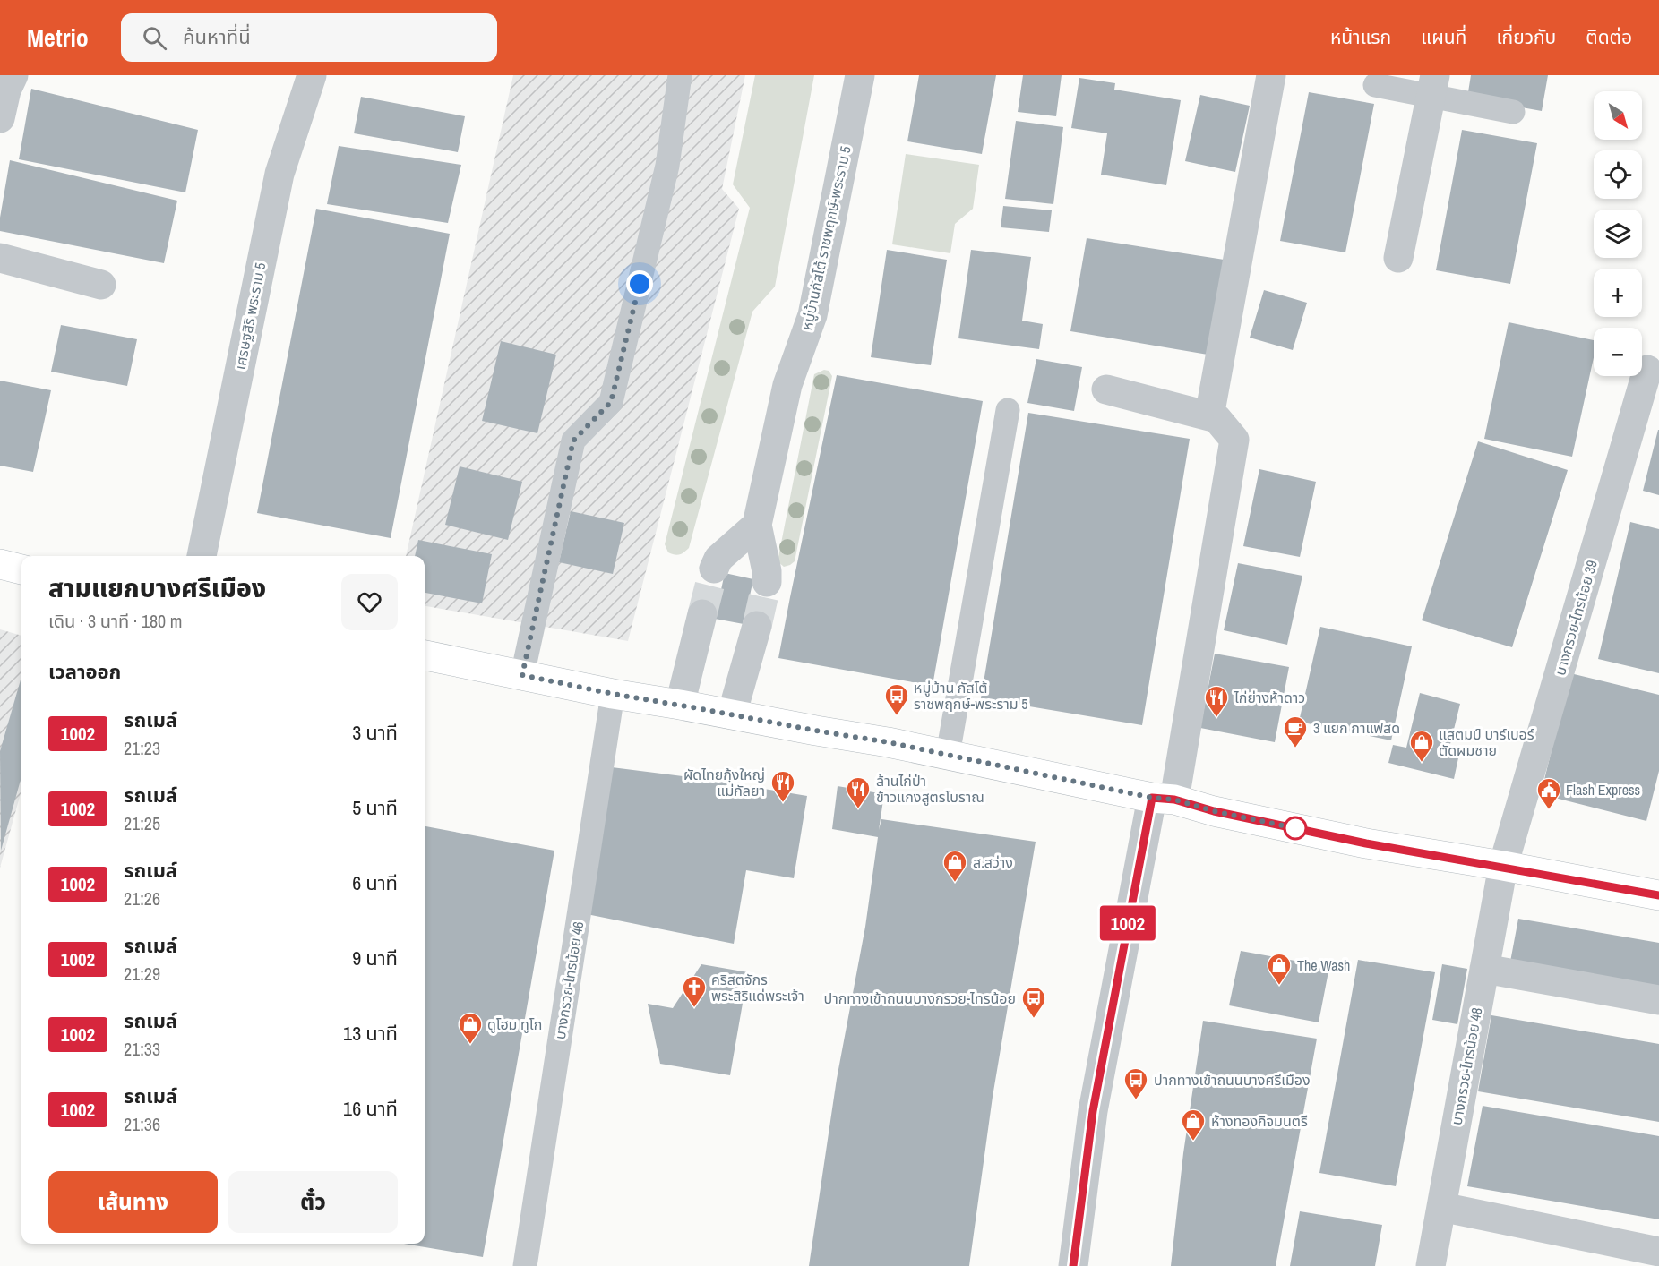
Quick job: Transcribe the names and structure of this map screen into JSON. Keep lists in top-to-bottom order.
{
  "streets": {
    "street": [
      "หมู่บ้านกัสโต้ ราชพฤกษ์-พระราม 5",
      "เศรษฐสิริ พระราม 5",
      "บางกรวย-ไทรน้อย 39",
      "บางกรวย-ไทรน้อย 48"
    ],
    "lane": ["บางกรวย-ไทรน้อย 46"]
  },
  "crossings": [
    ["บางกรวย-ไทรน้อย 39", "บางกรวย-ไทรน้อย 48"]
  ],
  "places": {
    "bus stop": ["หมู่บ้าน กัสโต้ ราชพฤกษ์-พระราม 5", "ปากทางเข้าถนนบางกรวย-ไทรน้อย", "ปากทางเข้าถนนบางศรีเมือง"],
    "restaurant": ["ไก่ย่างห้าดาว", "ผัดไทยกุ้งใหญ่ แม่กัลยา", "ล้านไก่ป่า ข้าวแกงสูตรโบราณ"],
    "cafe": ["3 แยก กาแฟสด"],
    "shop": [
      "แสตมป์ บาร์เบอร์ ตัดผมชาย",
      "ส.สว่าง",
      "The Wash",
      "ดูโฮม ทูโก",
      "ห้างทองกิจมนตรี"
    ],
    "public building": ["Flash Express"],
    "church": ["คริสตจักร พระสิริแด่พระเจ้า"]
  },
  "lines": ["bus line 1002"],
  "north": "bottom right",
  "page": {
    "header": "Metrio",
    "search": "ค้นหาที่นี่",
    "nav": [
      "หน้าแรก",
      "แผนที่",
      "เกี่ยวกับ",
      "ติดต่อ"
    ],
    "on_map": "1002",
    "map_buttons": ["+", "−"],
    "heading": [
      ["สามแยกบางศรีเมือง", "เดิน · 3 นาที · 180 m"],
      "เวลาออก"
    ],
    "list": [
      {
        "mark": "1002",
        "name": "รถเมล์",
        "note": "21:23",
        "value": "3 นาที"
      },
      {
        "mark": "1002",
        "name": "รถเมล์",
        "note": "21:25",
        "value": "5 นาที"
      },
      {
        "mark": "1002",
        "name": "รถเมล์",
        "note": "21:26",
        "value": "6 นาที"
      },
      {
        "mark": "1002",
        "name": "รถเมล์",
        "note": "21:29",
        "value": "9 นาที"
      },
      {
        "mark": "1002",
        "name": "รถเมล์",
        "note": "21:33",
        "value": "13 นาที"
      },
      {
        "mark": "1002",
        "name": "รถเมล์",
        "note": "21:36",
        "value": "16 นาที"
      }
    ],
    "buttons": ["เส้นทาง", "ตั๋ว"]
  }
}
